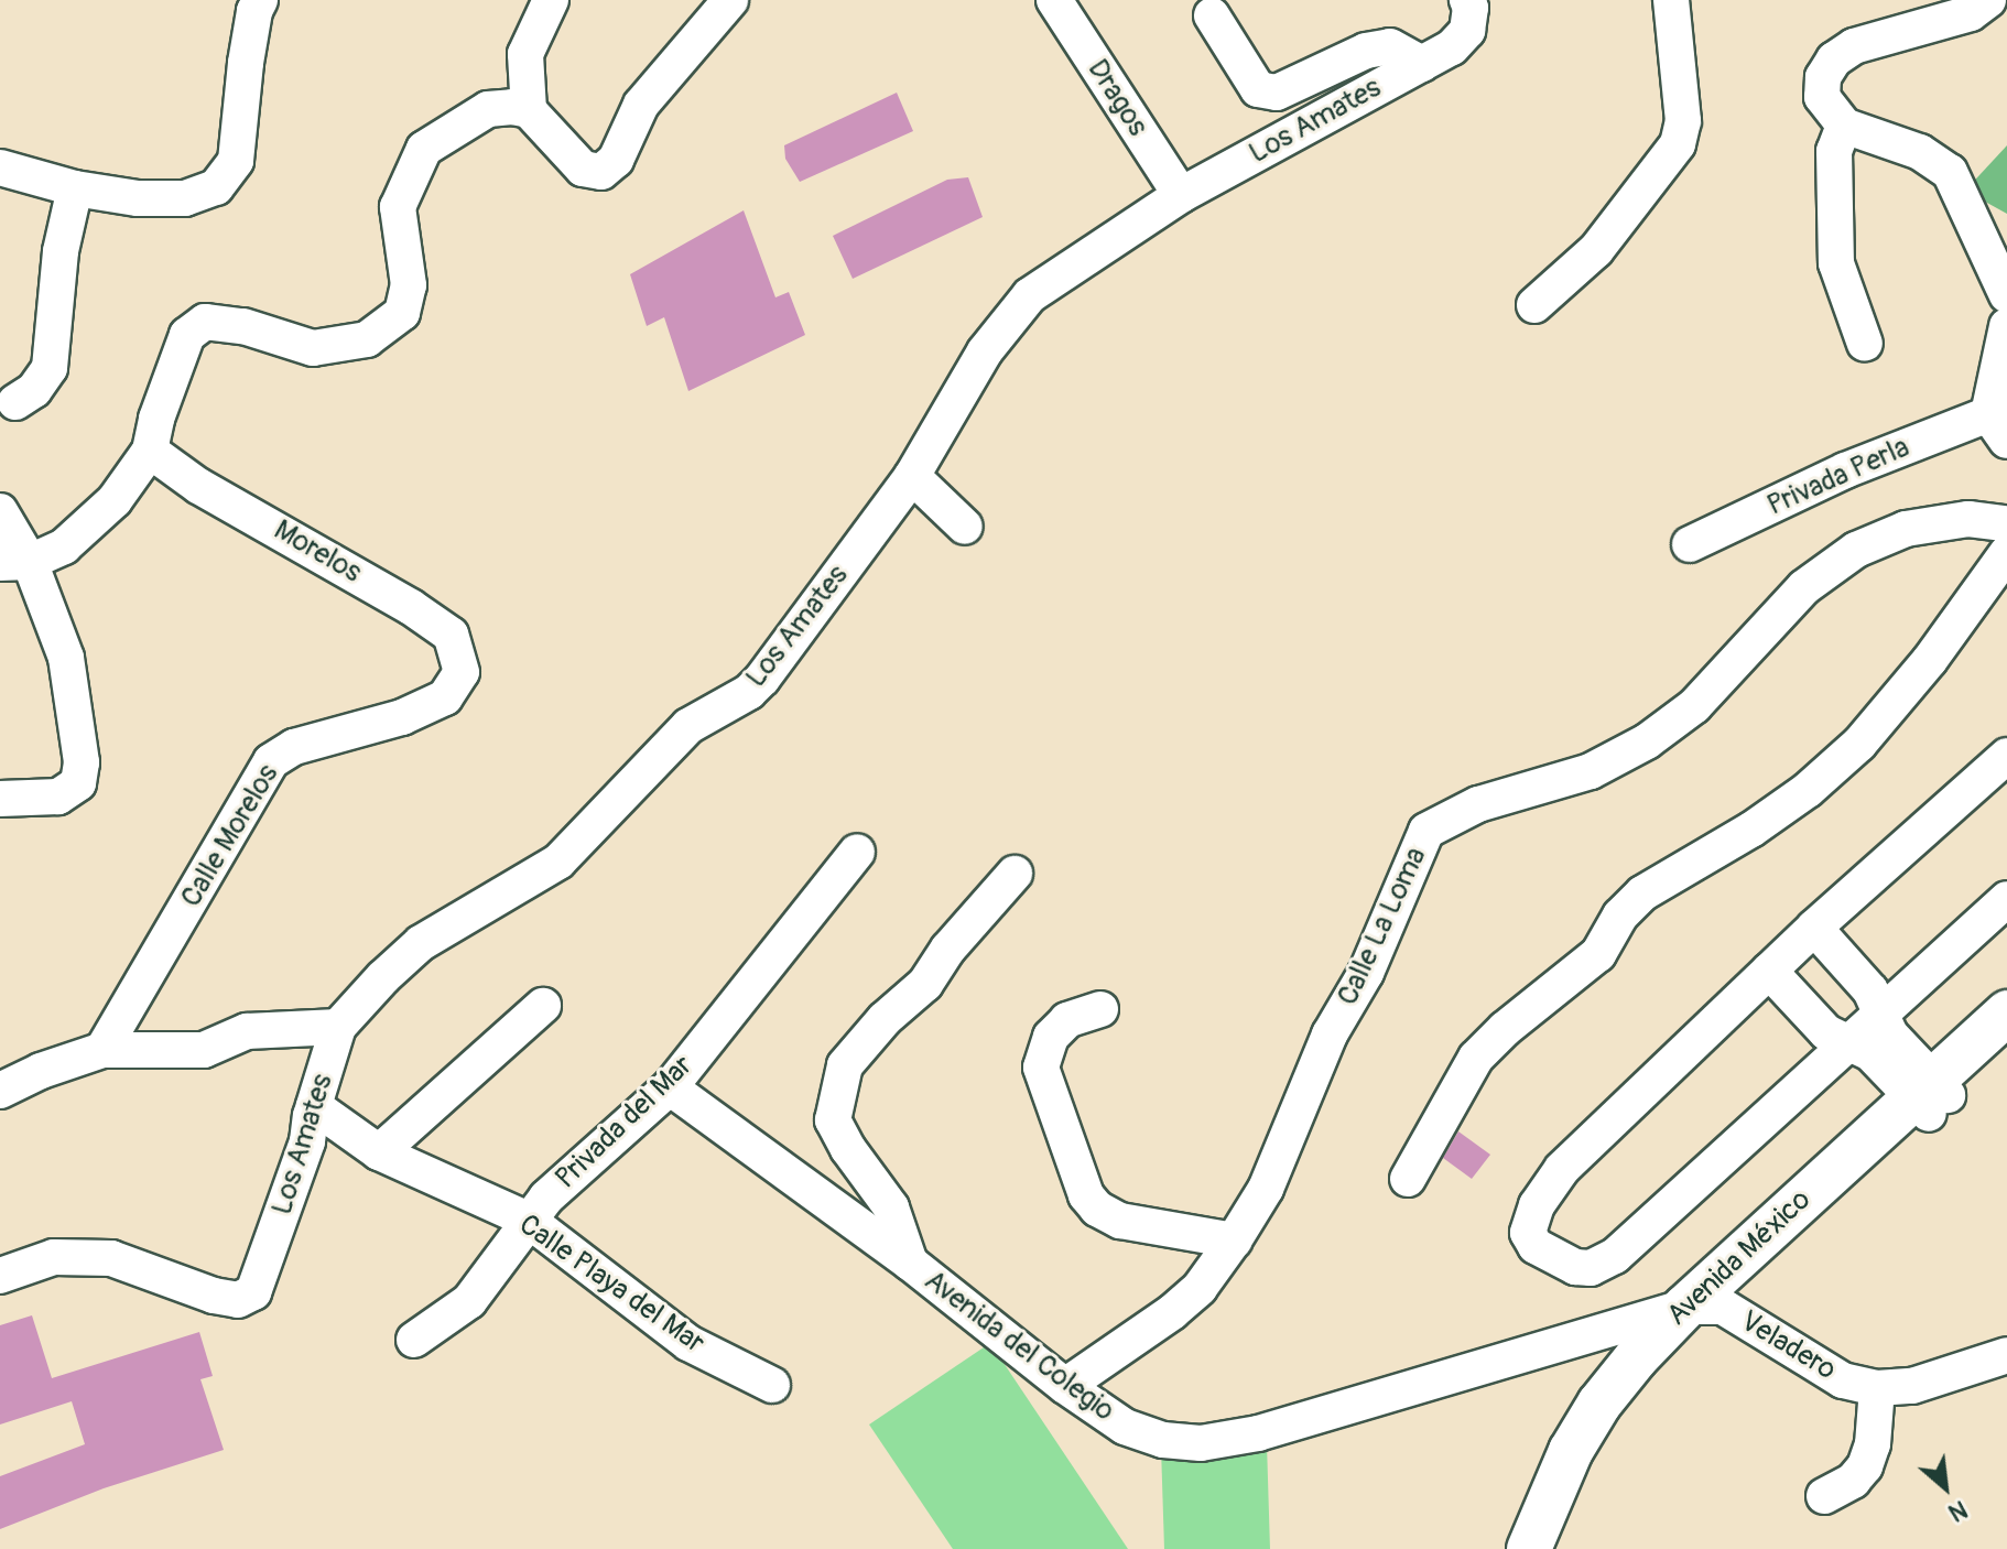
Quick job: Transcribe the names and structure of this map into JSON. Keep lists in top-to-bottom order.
{
  "streets": {
    "main road": ["Avenida México"],
    "street": [
      "Dragos",
      "Los Amates",
      "Privada Perla",
      "Morelos",
      "Calle Morelos",
      "Calle La Loma",
      "Privada del Mar",
      "Calle Playa del Mar",
      "Avenida del Colegio",
      "Veladero"
    ]
  },
  "crossings": [
    ["Dragos", "Los Amates"],
    ["Los Amates", "Calle Playa del Mar"],
    ["Morelos", "Calle Morelos"],
    ["Calle La Loma", "Avenida del Colegio"],
    ["Privada del Mar", "Calle Playa del Mar"],
    ["Privada del Mar", "Avenida del Colegio"],
    ["Avenida México", "Avenida del Colegio"],
    ["Avenida México", "Veladero"],
    ["Avenida del Colegio", "Veladero"]
  ],
  "north": "bottom right"
}
